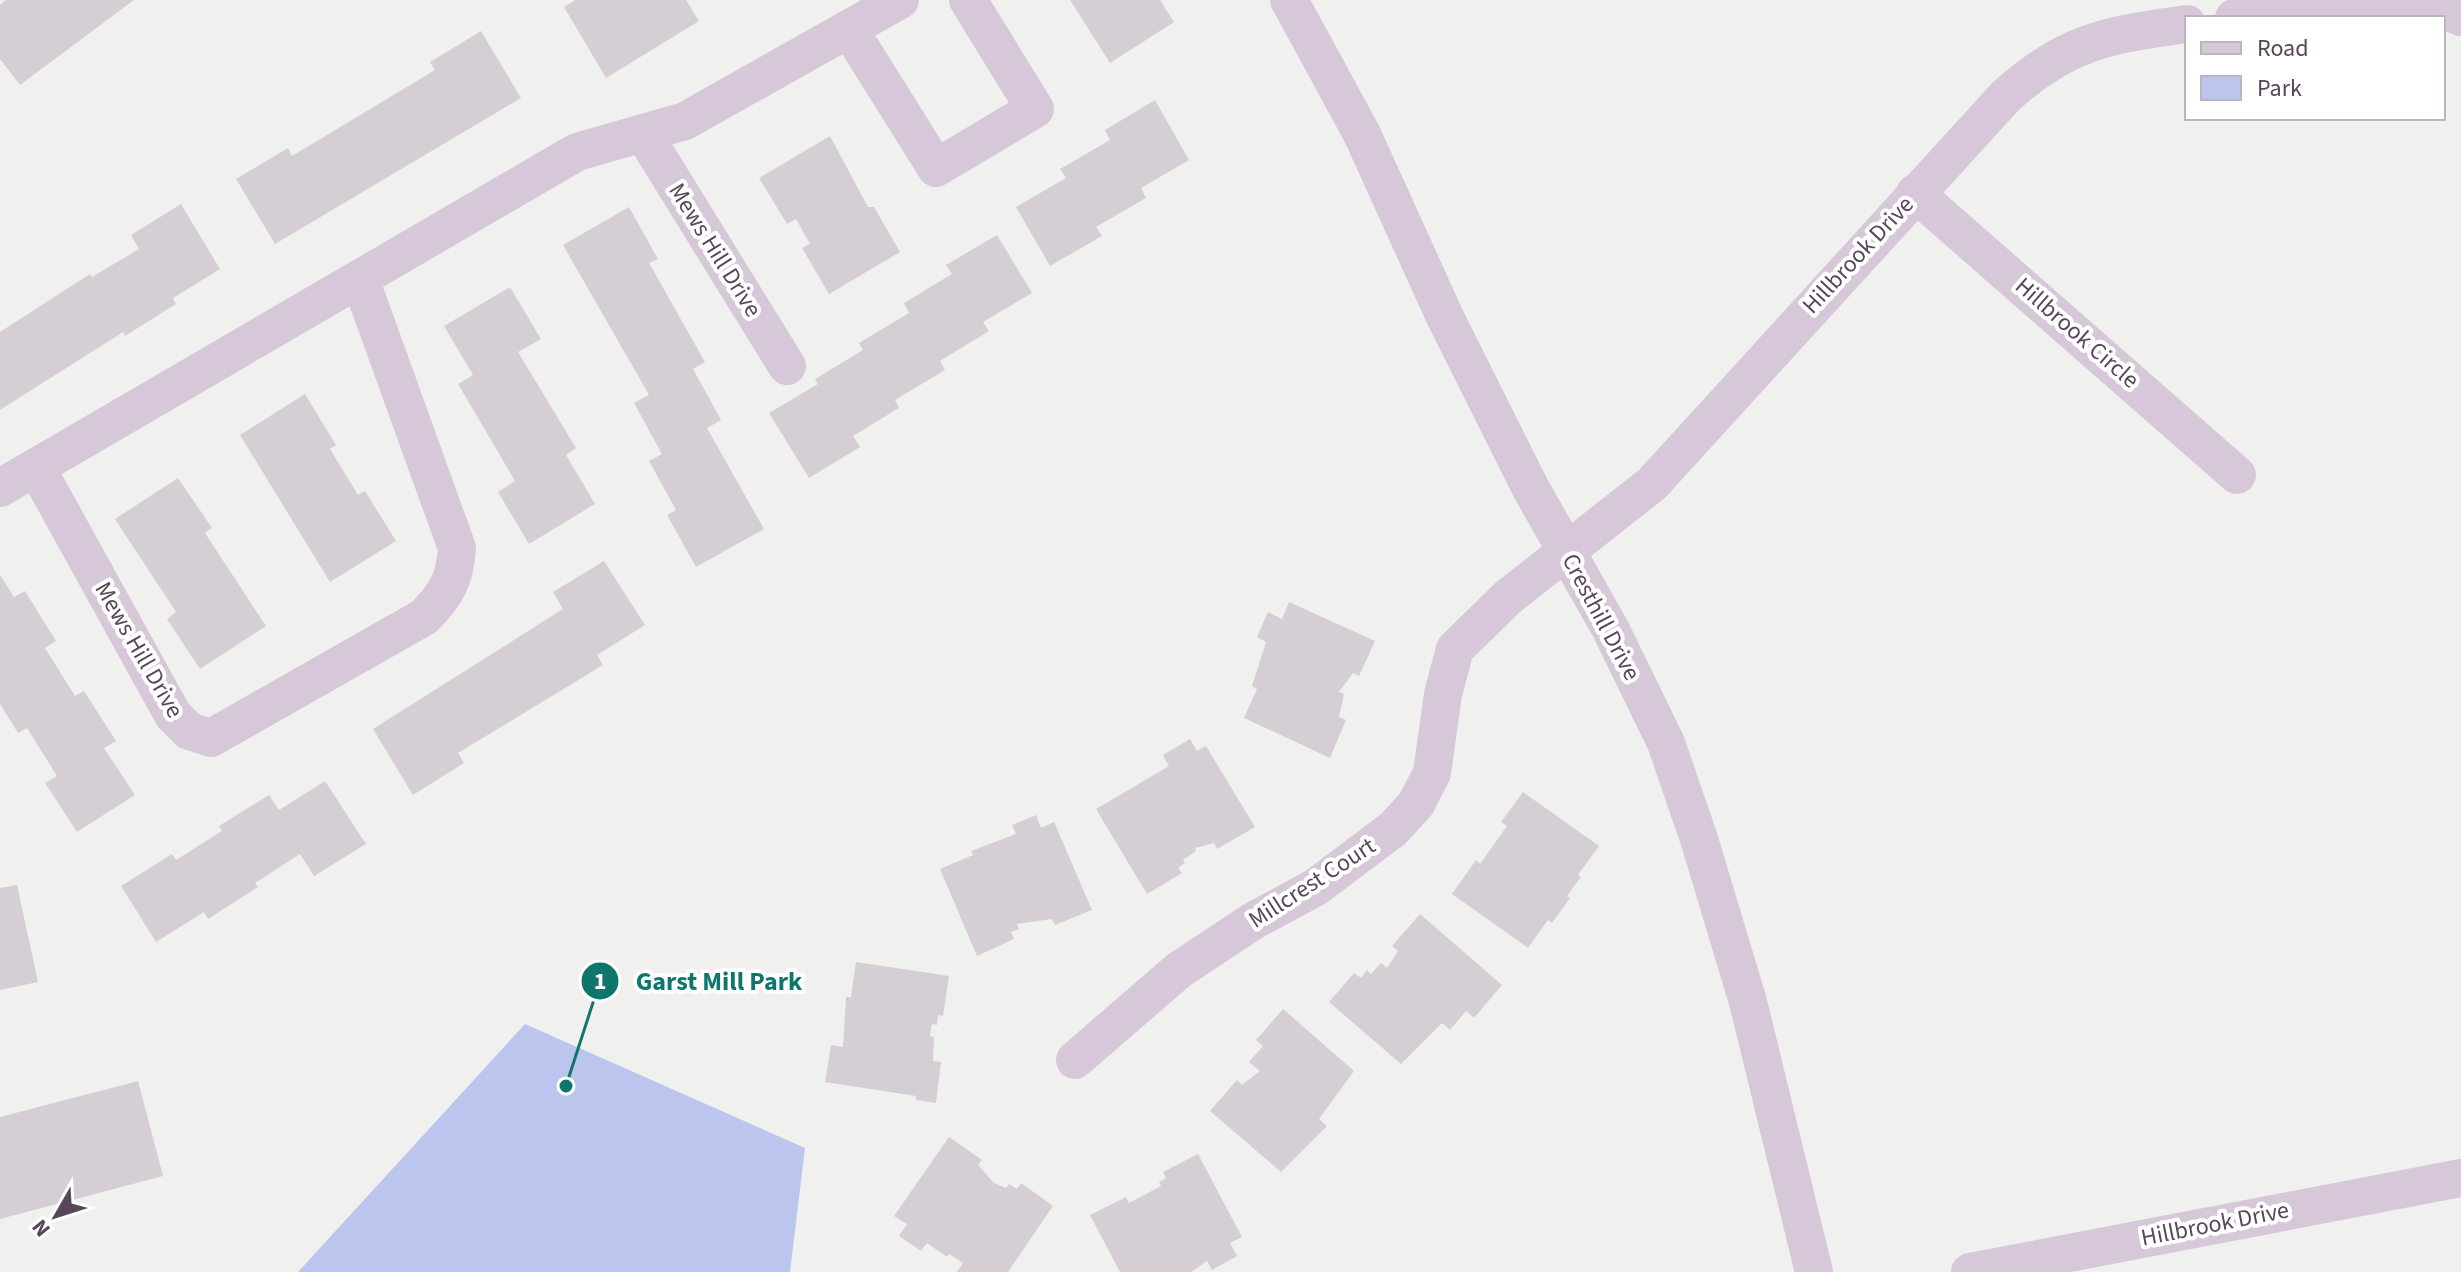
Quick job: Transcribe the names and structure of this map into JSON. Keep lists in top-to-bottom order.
{
  "streets": {
    "street": [
      "Mews Hill Drive",
      "Hillbrook Drive",
      "Hillbrook Circle",
      "Cresthill Drive",
      "Millcrest Court"
    ]
  },
  "crossings": [
    ["Hillbrook Drive", "Hillbrook Circle"],
    ["Hillbrook Drive", "Cresthill Drive"],
    ["Hillbrook Drive", "Millcrest Court"],
    ["Cresthill Drive", "Millcrest Court"]
  ],
  "places": ["Garst Mill Park"],
  "legend": ["Road", "Park"],
  "north": "bottom left"
}
